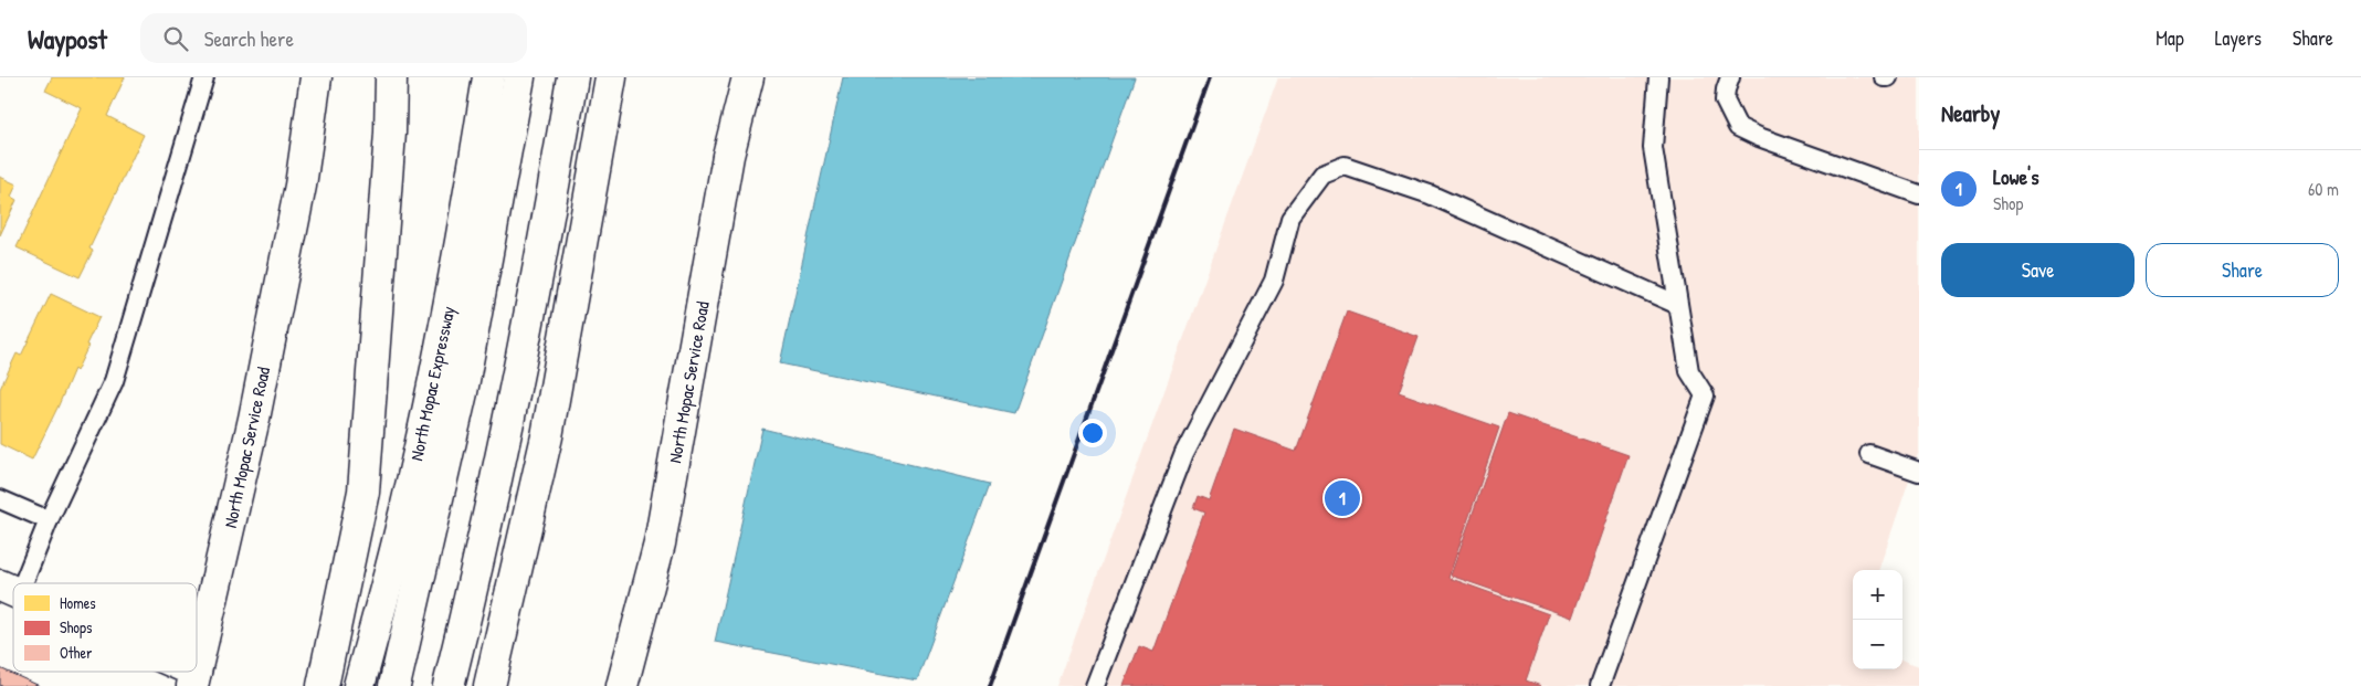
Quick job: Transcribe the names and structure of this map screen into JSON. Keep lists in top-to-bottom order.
{
  "streets": {
    "main road": ["North Mopac Service Road", "North Mopac Expressway"]
  },
  "legend": ["Homes", "Shops", "Other"],
  "page": {
    "header": "Waypost",
    "search": "Search here",
    "nav": ["Map", "Layers", "Share"],
    "heading": "Nearby",
    "list": [
      {
        "mark": "1",
        "name": "Lowe's",
        "note": "Shop",
        "value": "60 m"
      }
    ],
    "buttons": ["Save", "Share"],
    "pins": "1",
    "map_buttons": ["+", "−"]
  }
}
